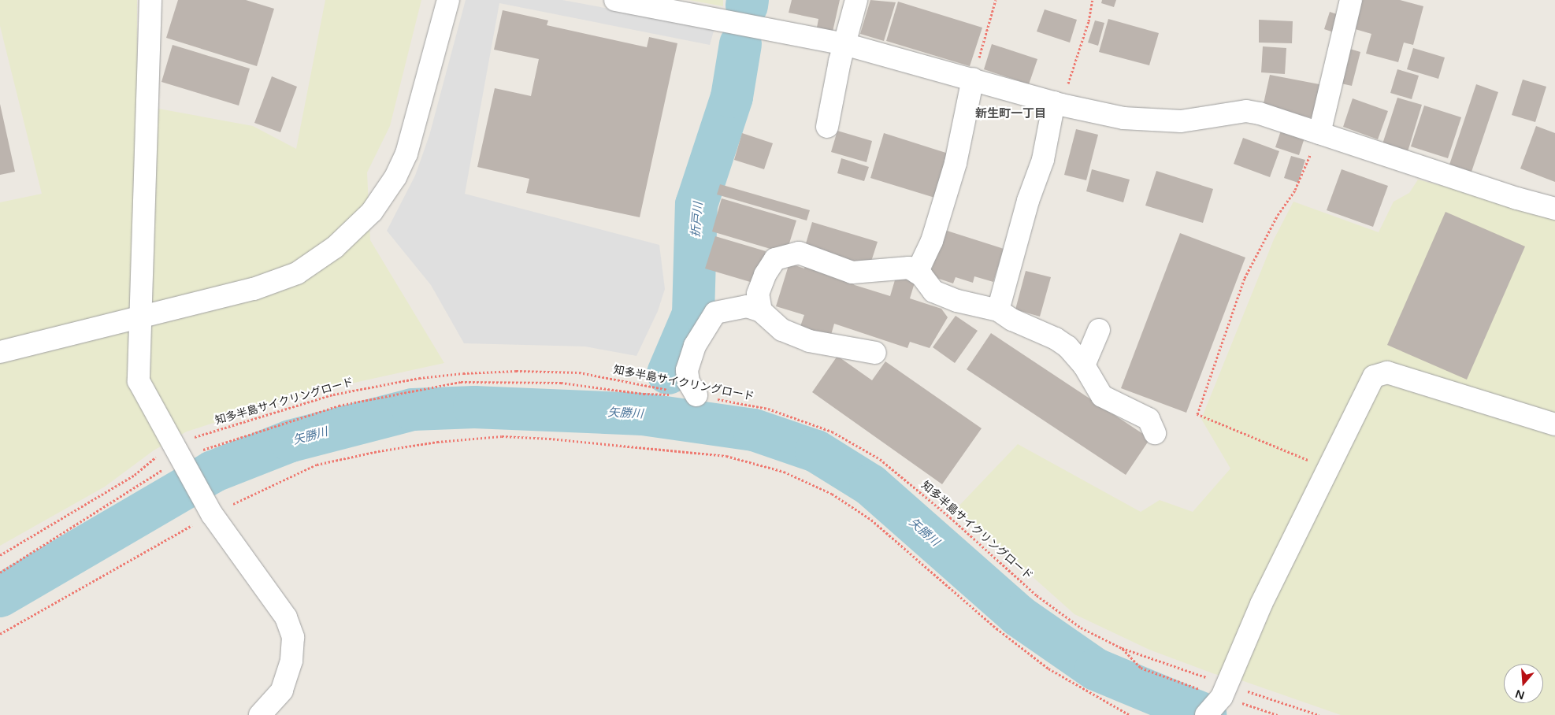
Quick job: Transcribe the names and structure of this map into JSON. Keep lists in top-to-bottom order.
{
  "streets": {
    "path": ["知多半島サイクリングロード"]
  },
  "districts": ["新生町一丁目"],
  "water": ["折戸川", "矢勝川"],
  "north": "bottom"
}
